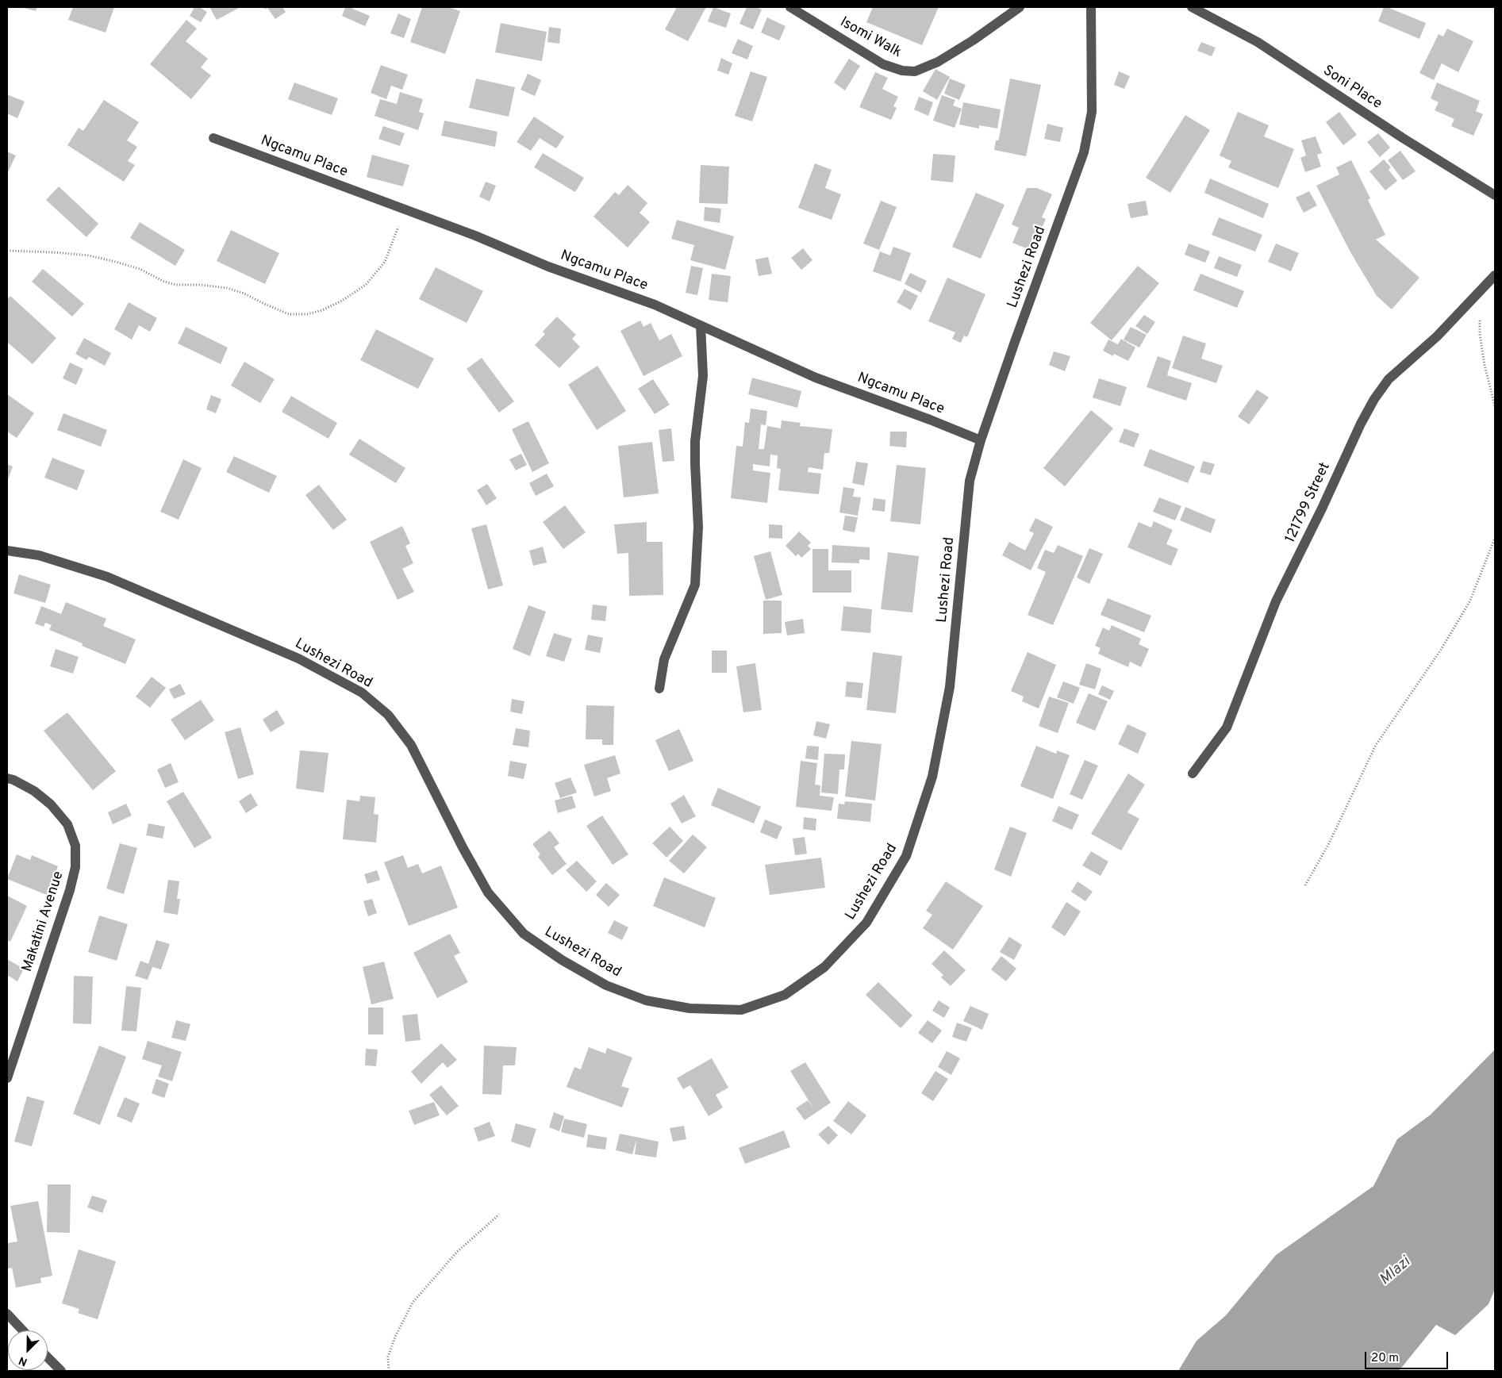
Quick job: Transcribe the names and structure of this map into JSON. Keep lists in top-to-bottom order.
{
  "streets": {
    "street": [
      "Isomi Walk",
      "Soni Place",
      "Ngcamu Place",
      "Lushezi Road",
      "121799 Street",
      "Makatini Avenue"
    ]
  },
  "crossings": [
    ["Ngcamu Place", "Lushezi Road"]
  ],
  "water": ["Mlazi"],
  "scale_bar": "20 m",
  "north": "bottom left"
}
